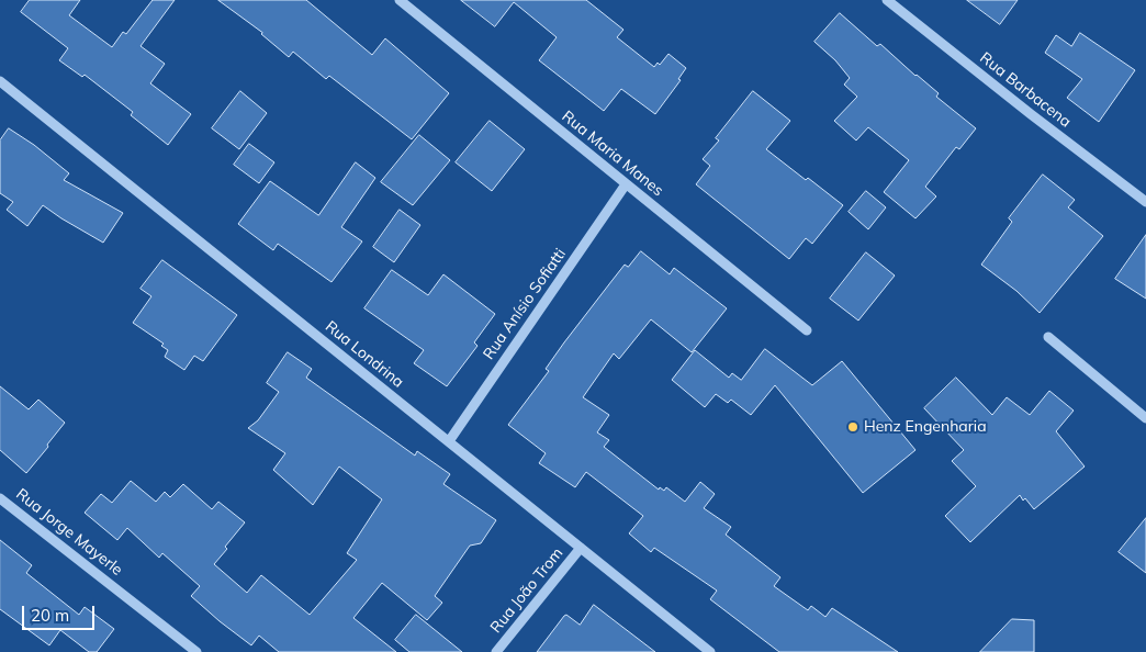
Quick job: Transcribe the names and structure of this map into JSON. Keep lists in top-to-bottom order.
{
  "streets": {
    "street": [
      "Rua Barbacena",
      "Rua Maria Manes",
      "Rua Anísio Sofiatti",
      "Rua Londrina",
      "Rua Jorge Mayerle",
      "Rua João Trom"
    ]
  },
  "crossings": [
    ["Rua Maria Manes", "Rua Anísio Sofiatti"],
    ["Rua Anísio Sofiatti", "Rua Londrina"],
    ["Rua Londrina", "Rua João Trom"]
  ],
  "places": ["Henz Engenharia"],
  "scale_bar": "20 m"
}
